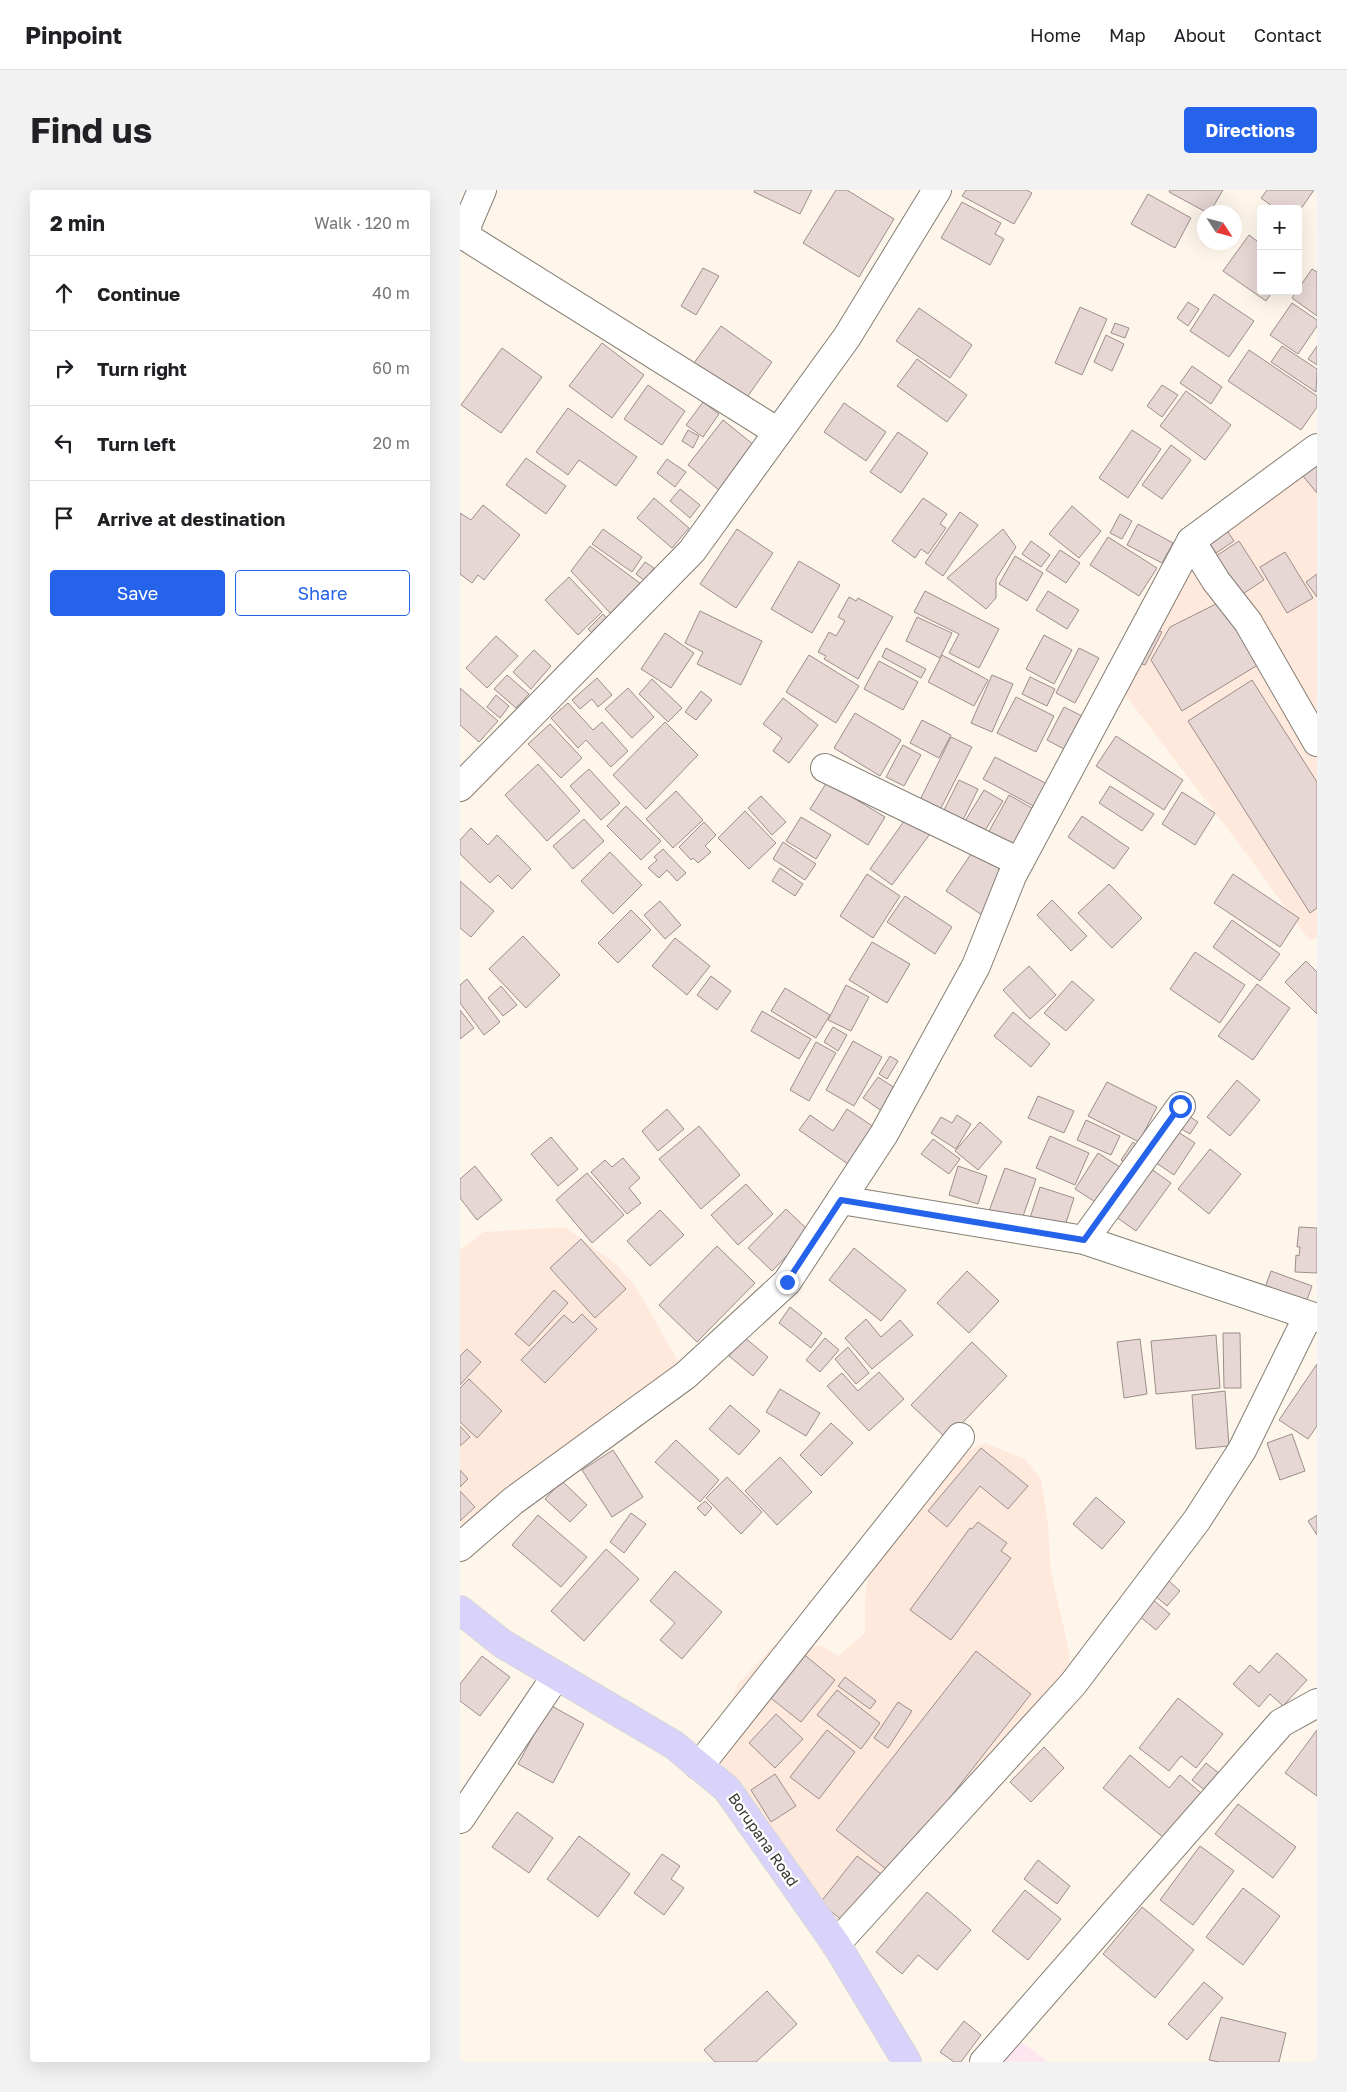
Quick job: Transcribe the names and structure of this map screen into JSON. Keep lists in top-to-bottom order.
{
  "streets": {
    "main road": ["Borupana Road"]
  },
  "north": "bottom right",
  "page": {
    "header": "Pinpoint",
    "nav": [
      "Home",
      "Map",
      "About",
      "Contact"
    ],
    "buttons": [
      "Directions",
      ["Save", "Share"]
    ],
    "title": "Find us",
    "heading": ["2 min", "Walk · 120 m"],
    "map_buttons": ["+", "−"],
    "list": [
      ["Continue", "40 m"],
      ["Turn right", "60 m"],
      ["Turn left", "20 m"],
      "Arrive at destination"
    ]
  }
}
